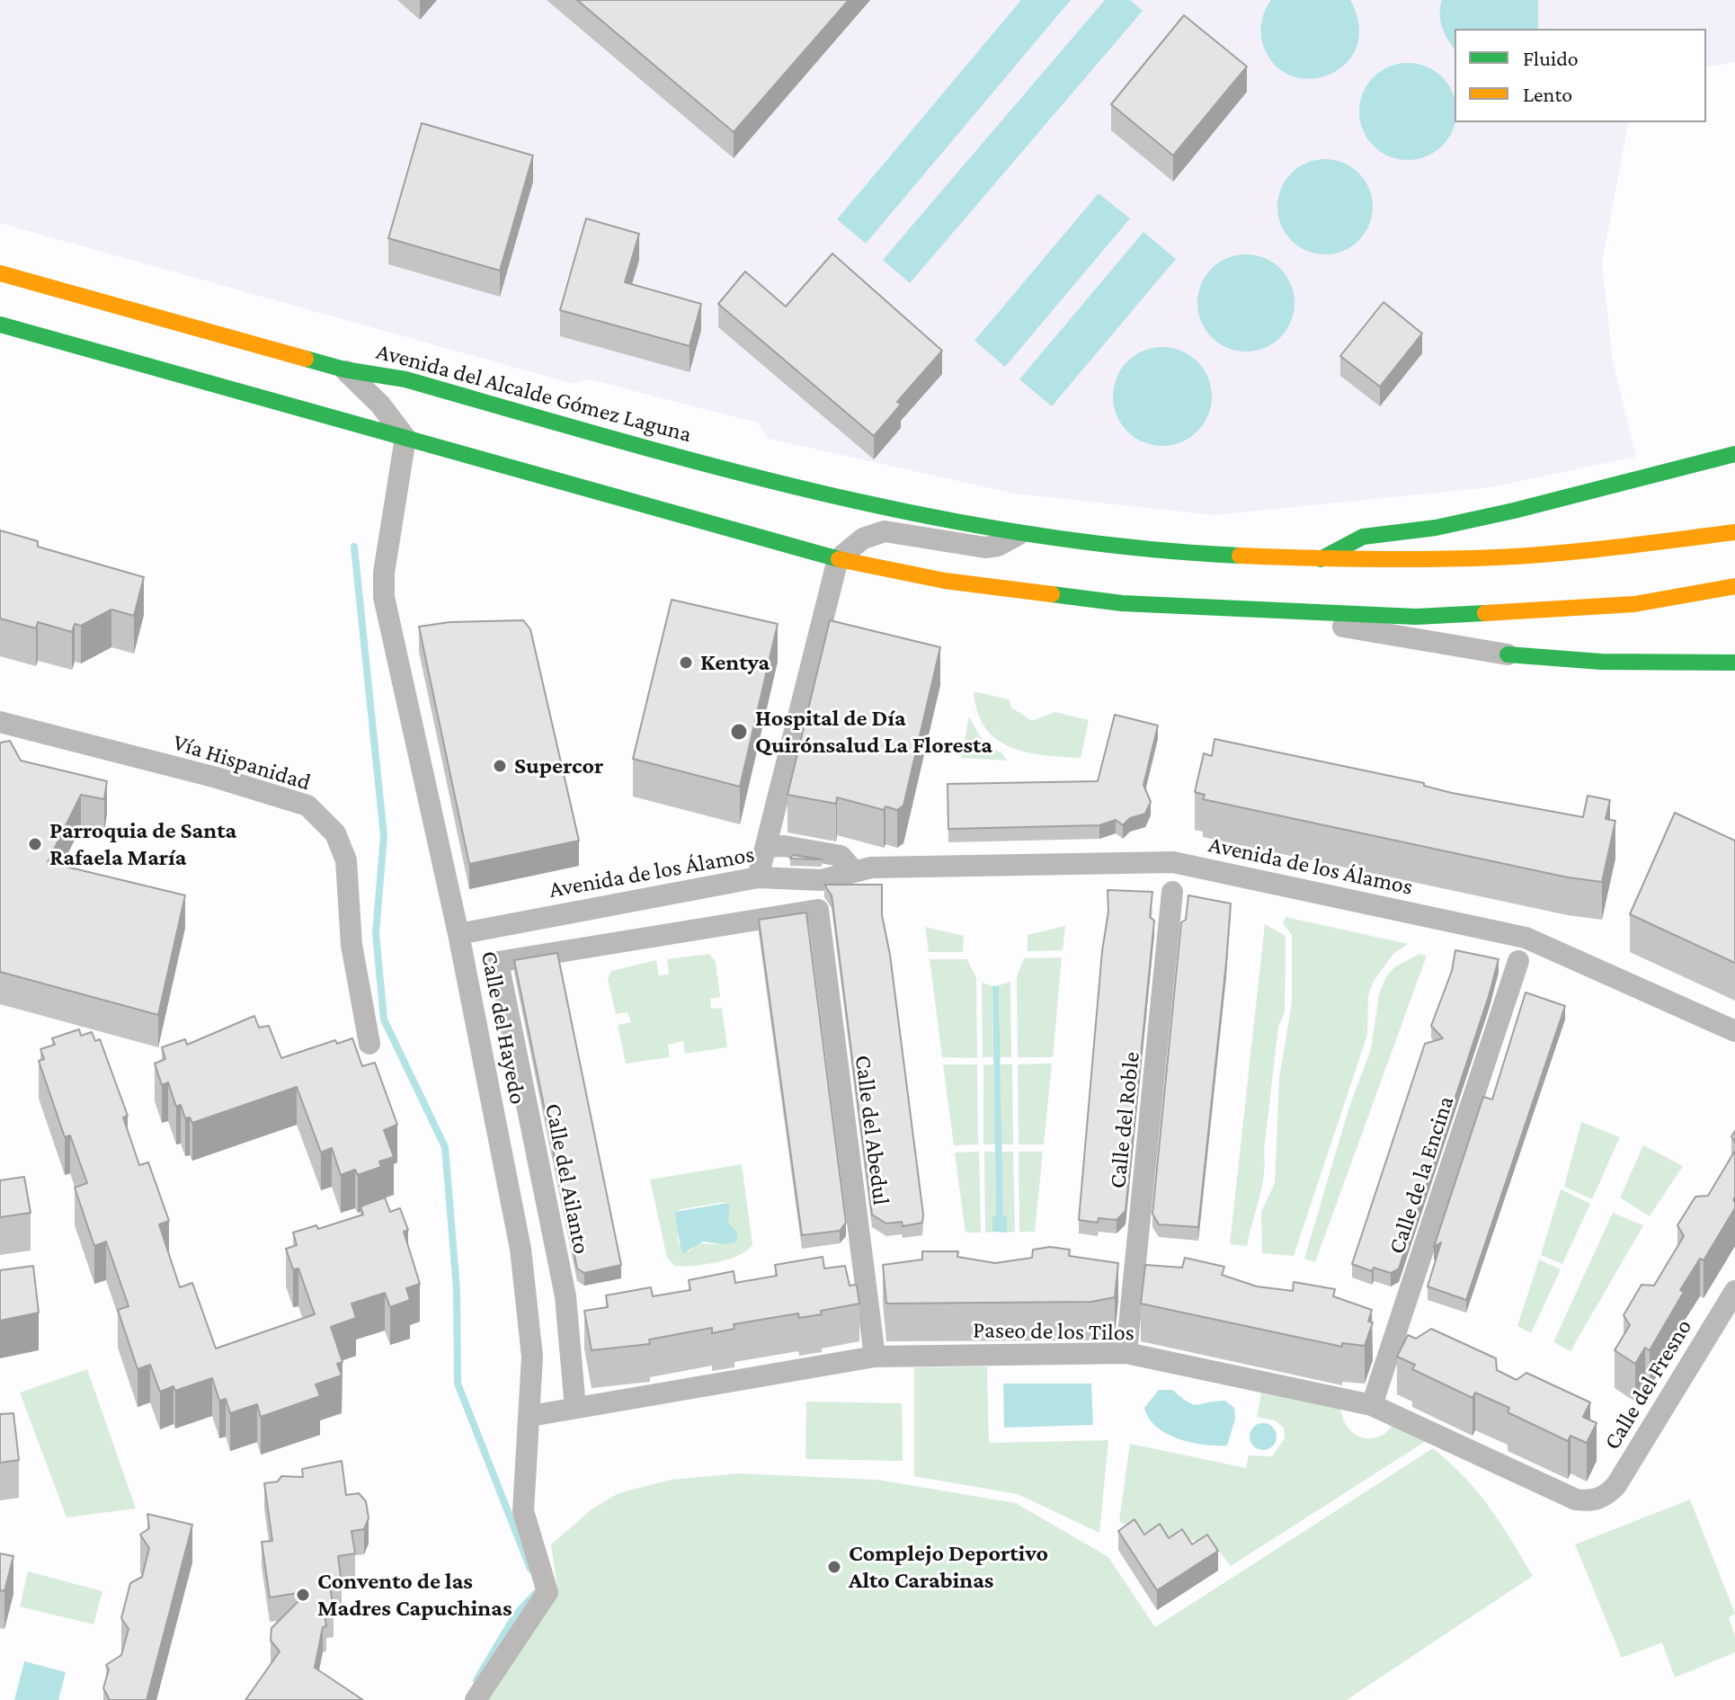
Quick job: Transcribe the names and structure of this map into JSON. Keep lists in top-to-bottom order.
{
  "streets": {
    "main road": ["Avenida del Alcalde Gómez Laguna"],
    "street": [
      "Vía Hispanidad",
      "Avenida de los Álamos",
      "Calle del Hayedo",
      "Calle del Roble",
      "Calle del Abedul",
      "Calle de la Encina",
      "Calle del Ailanto",
      "Paseo de los Tilos",
      "Calle del Fresno"
    ]
  },
  "crossings": [
    ["Avenida de los Álamos", "Calle del Hayedo"],
    ["Calle del Hayedo", "Paseo de los Tilos"],
    ["Calle del Roble", "Paseo de los Tilos"],
    ["Calle del Abedul", "Calle del Ailanto"],
    ["Calle del Abedul", "Paseo de los Tilos"],
    ["Calle de la Encina", "Paseo de los Tilos"],
    ["Calle del Ailanto", "Paseo de los Tilos"],
    ["Paseo de los Tilos", "Calle del Fresno"]
  ],
  "places": [
    "Kentya",
    "Hospital de Día Quirónsalud La Floresta",
    "Supercor",
    "Parroquia de Santa Rafaela María",
    "Complejo Deportivo Alto Carabinas",
    "Convento de las Madres Capuchinas"
  ],
  "legend": ["Fluido", "Lento"]
}
